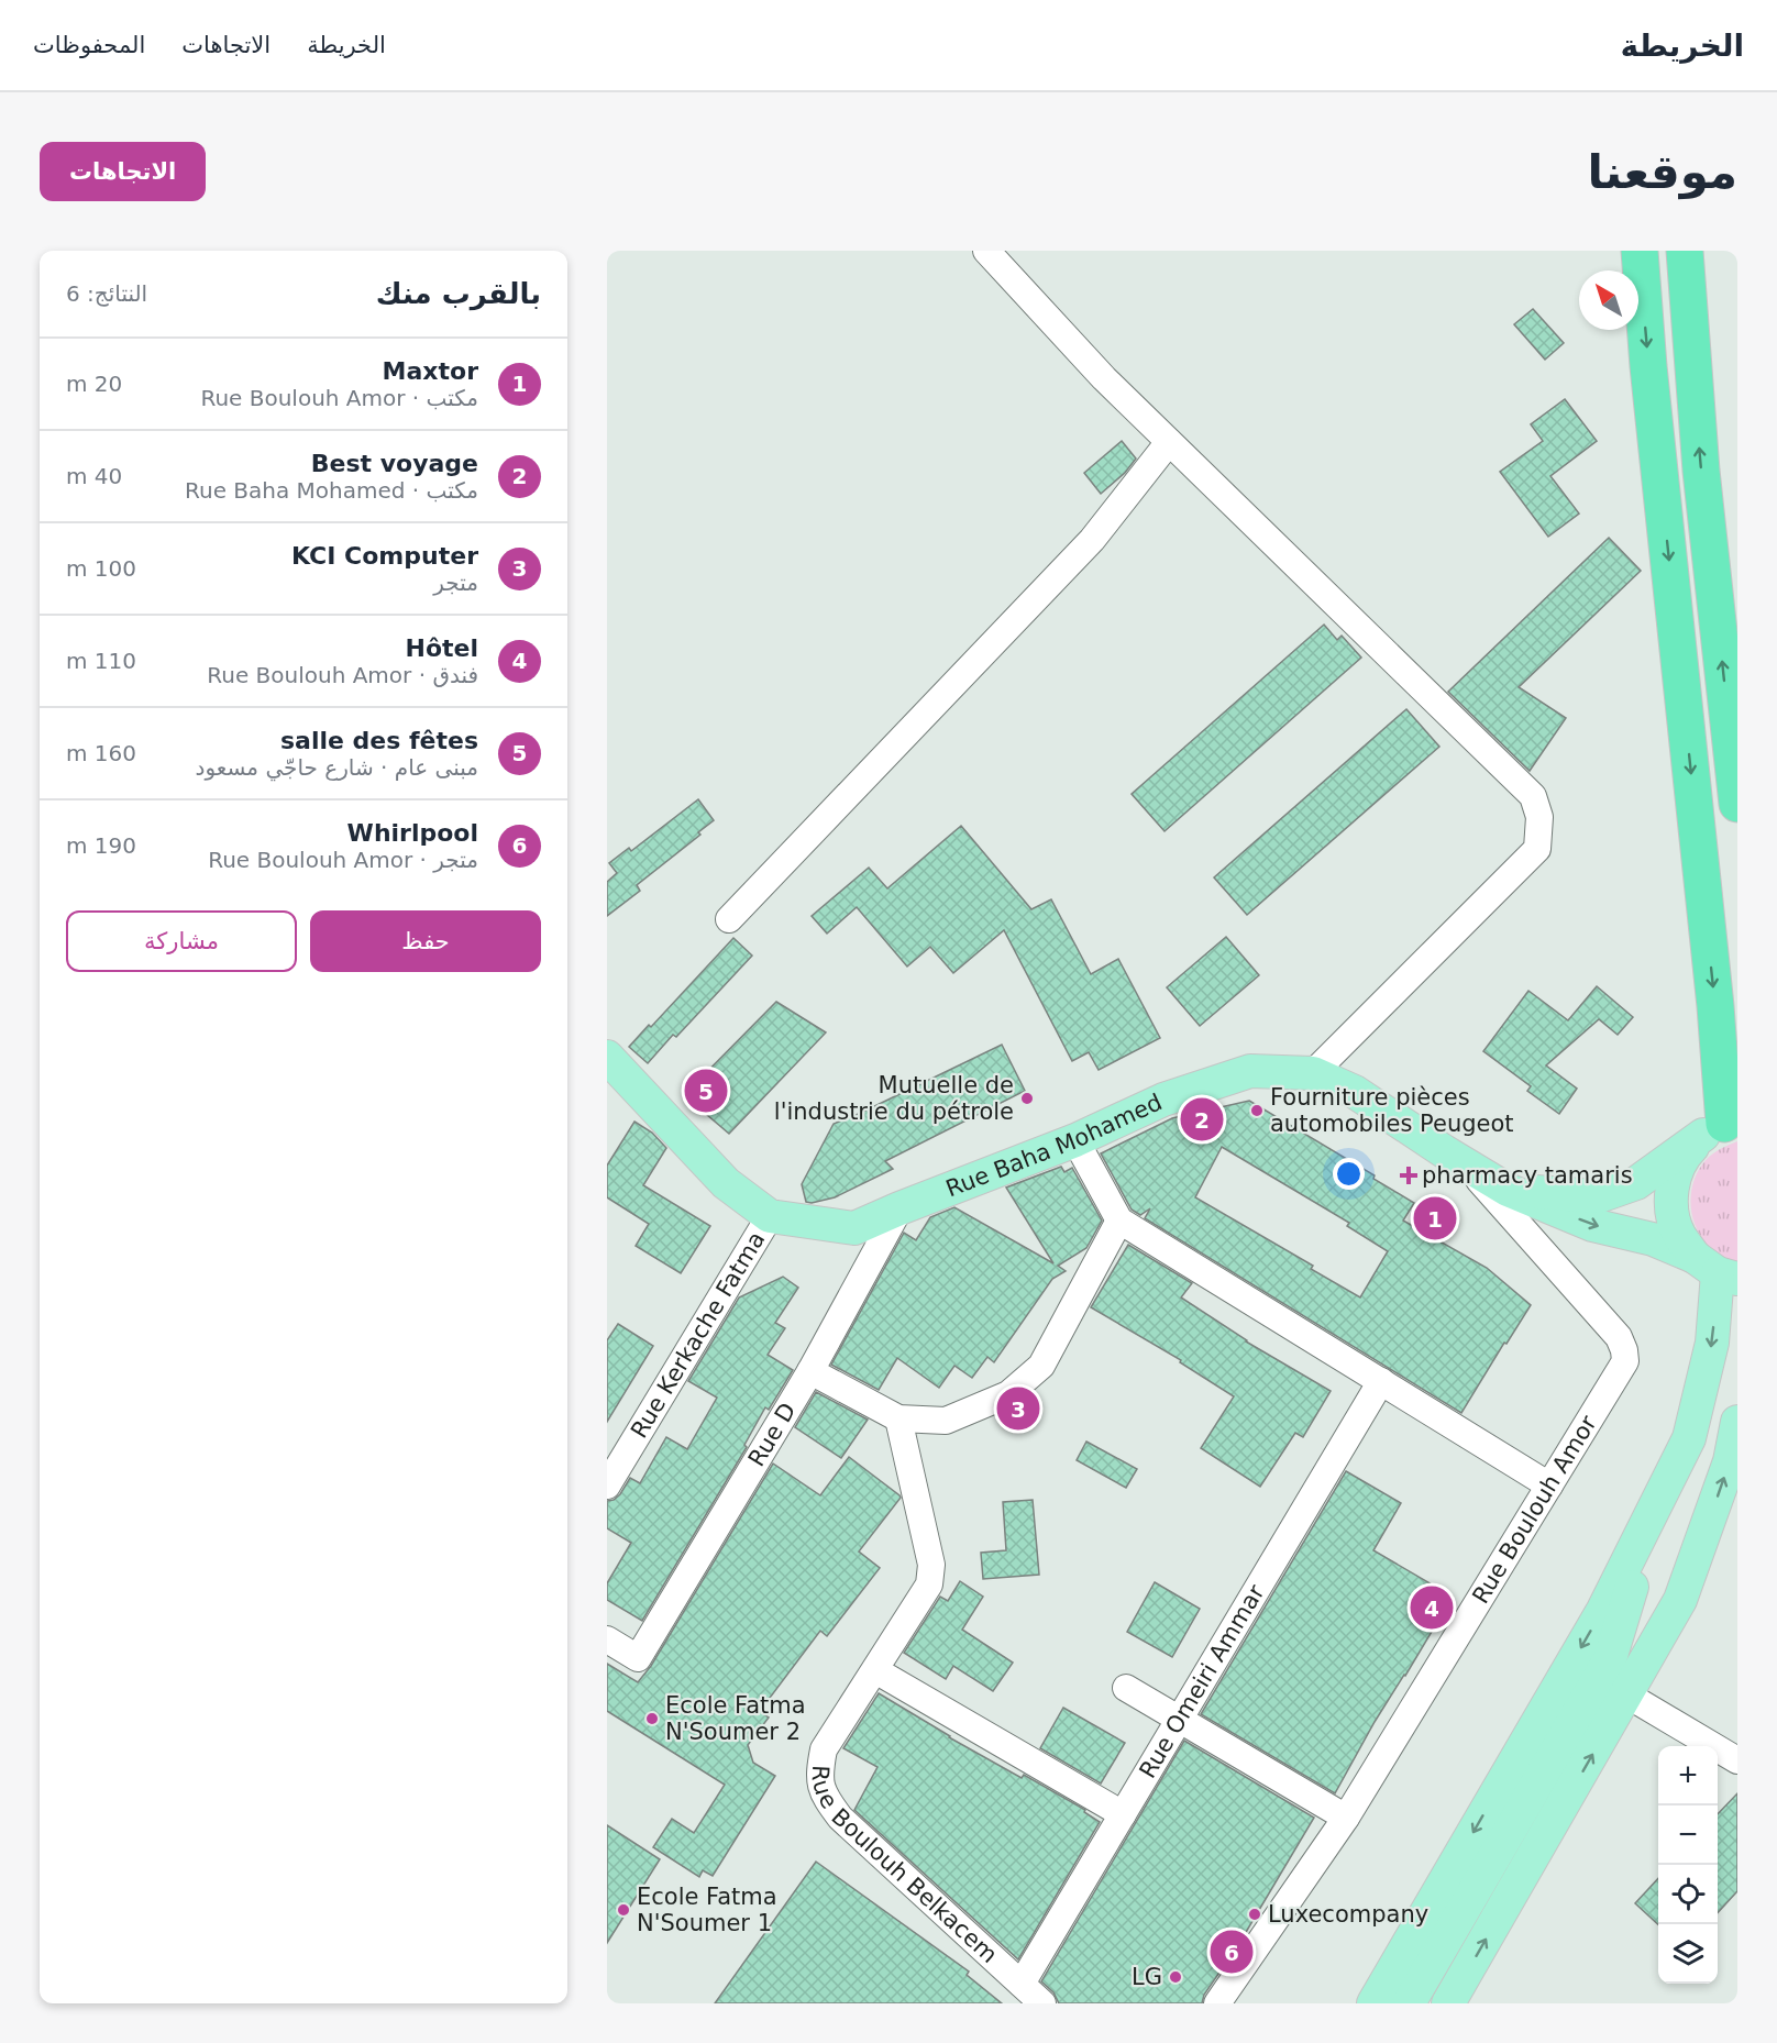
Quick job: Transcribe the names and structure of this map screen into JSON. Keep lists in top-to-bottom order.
{
  "streets": {
    "main road": ["Rue Baha Mohamed"],
    "street": [
      "Rue Kerkache Fatma",
      "Rue D",
      "Rue Boulouh Amor",
      "Rue Omeiri Ammar",
      "Rue Boulouh Belkacem"
    ]
  },
  "crossings": [
    ["Rue Baha Mohamed", "Rue Kerkache Fatma"],
    ["Rue Baha Mohamed", "Rue D"],
    ["Rue Baha Mohamed", "Rue Boulouh Amor"],
    ["Rue Omeiri Ammar", "Rue Boulouh Belkacem"]
  ],
  "places": {
    "other": [
      "Mutuelle de l'industrie du pétrole",
      "Fourniture pièces automobiles Peugeot",
      "Ecole Fatma N'Soumer 2",
      "Ecole Fatma N'Soumer 1",
      "Luxecompany",
      "LG"
    ],
    "health": ["pharmacy tamaris"]
  },
  "north": "top left",
  "page": {
    "header": "الخريطة",
    "nav": ["الخريطة", "الاتجاهات", "المحفوظات"],
    "buttons": [
      "الاتجاهات",
      ["حفظ", "مشاركة"]
    ],
    "title": "موقعنا",
    "heading": ["بالقرب منك", "النتائج: 6"],
    "list": [
      {
        "mark": "1",
        "name": "Maxtor",
        "note": "مكتب · Rue Boulouh Amor",
        "value": "20 m"
      },
      {
        "mark": "2",
        "name": "Best voyage",
        "note": "مكتب · Rue Baha Mohamed",
        "value": "40 m"
      },
      {
        "mark": "3",
        "name": "KCI Computer",
        "note": "متجر",
        "value": "100 m"
      },
      {
        "mark": "4",
        "name": "Hôtel",
        "note": "فندق · Rue Boulouh Amor",
        "value": "110 m"
      },
      {
        "mark": "5",
        "name": "salle des fêtes",
        "note": "مبنى عام · شارع حاجّي مسعود",
        "value": "160 m"
      },
      {
        "mark": "6",
        "name": "Whirlpool",
        "note": "متجر · Rue Boulouh Amor",
        "value": "190 m"
      }
    ],
    "pins": [
      "5",
      "2",
      "1",
      "3",
      "4",
      "6"
    ],
    "map_buttons": ["+", "−"]
  }
}
